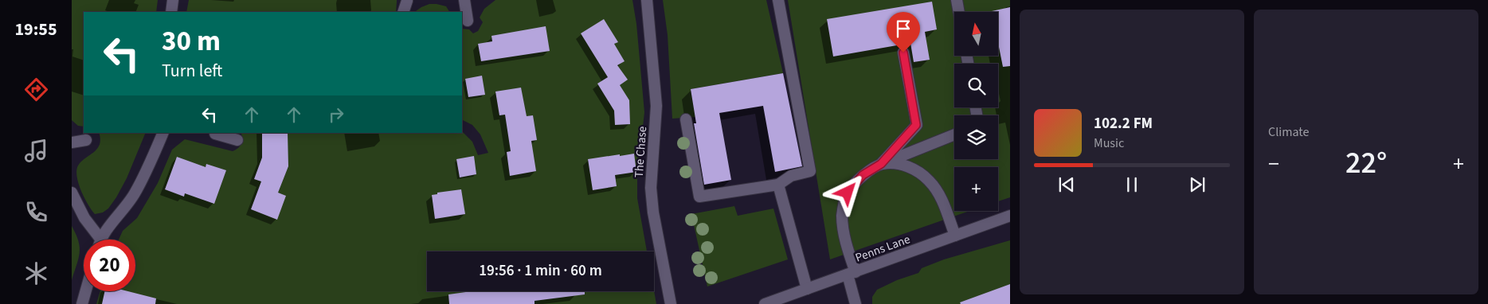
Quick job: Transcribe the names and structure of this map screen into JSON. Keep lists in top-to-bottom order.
{
  "streets": {
    "street": ["The Chase", "Penns Lane"]
  },
  "north": "top",
  "page": {
    "tabs": "19:55",
    "tile": "Climate",
    "map_buttons": "+",
    "turn": ["30 m", "Turn left"],
    "song": ["102.2 FM", "Music"],
    "heat": ["−", "22°", "+"],
    "limit": "20",
    "trip": "19:56 · 1 min · 60 m"
  }
}
